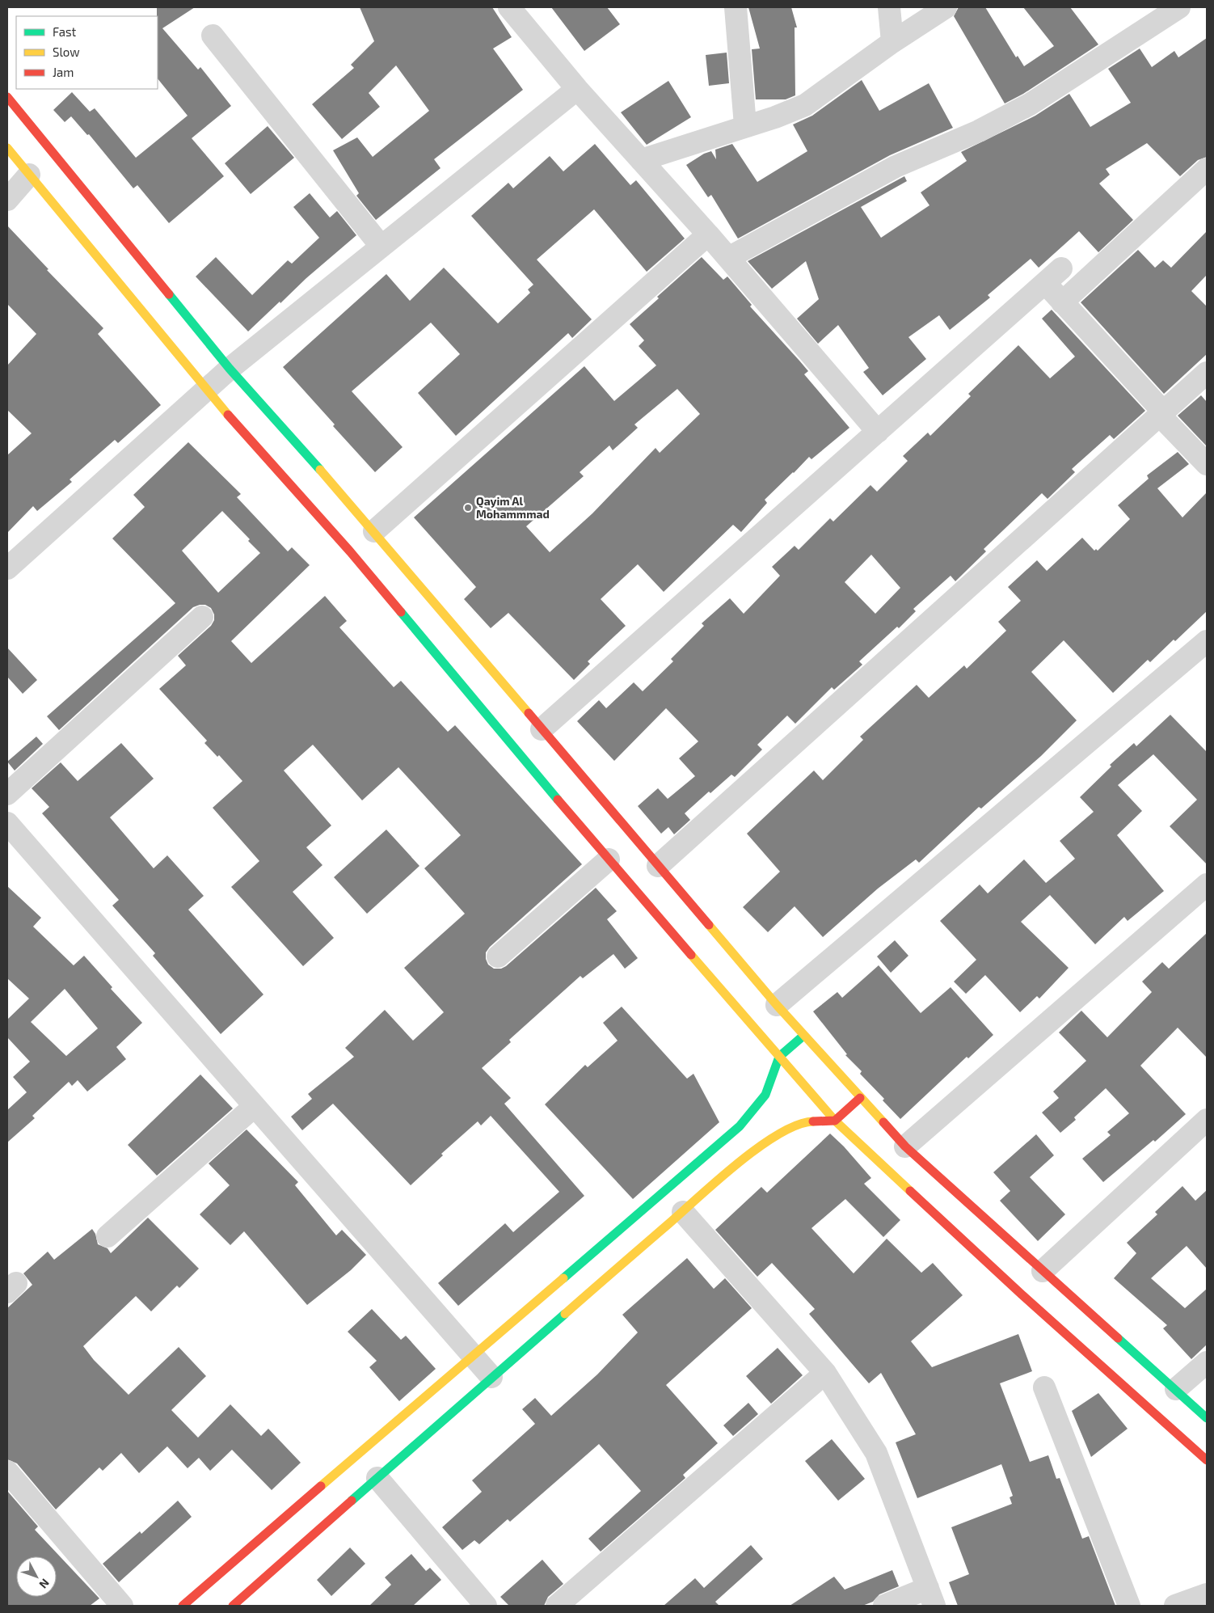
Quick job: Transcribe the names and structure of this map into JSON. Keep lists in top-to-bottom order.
{
  "places": ["Qayim Al Mohammmad"],
  "legend": ["Fast", "Slow", "Jam"],
  "north": "bottom right"
}
